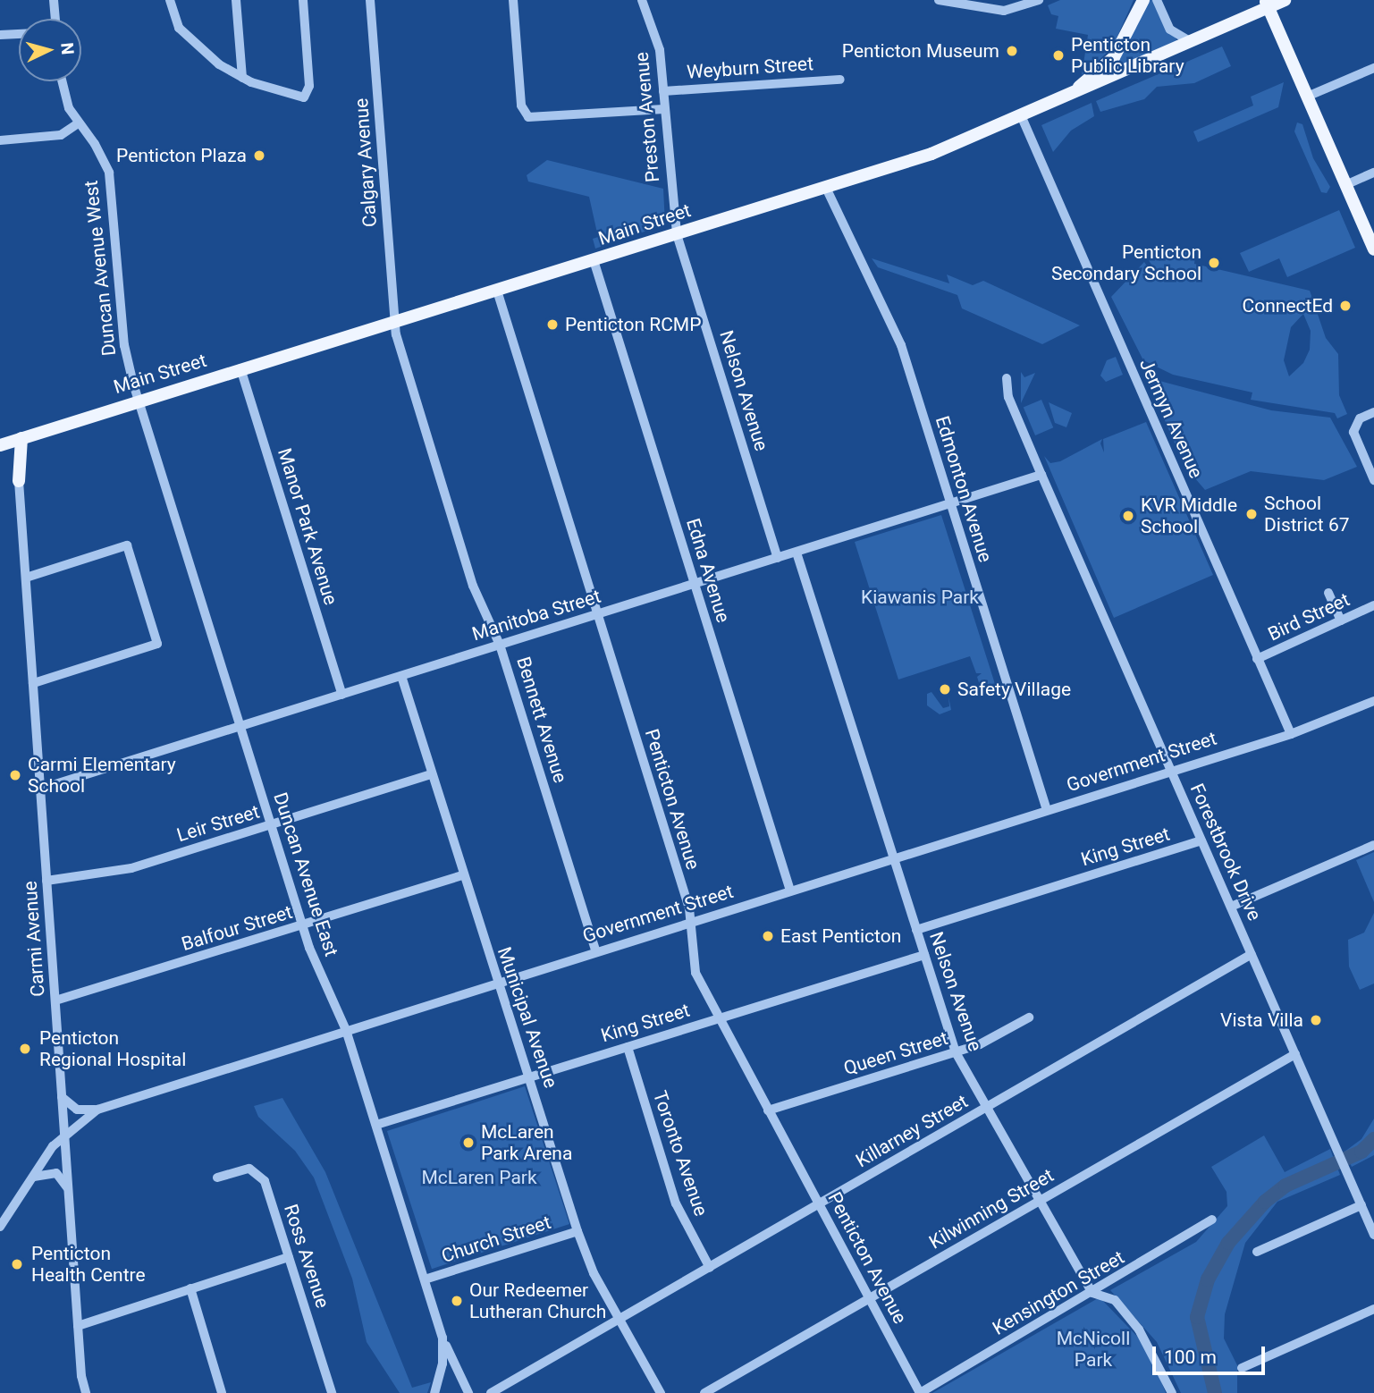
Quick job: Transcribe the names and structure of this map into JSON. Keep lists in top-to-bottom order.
{
  "streets": {
    "main road": ["Main Street"],
    "street": [
      "Weyburn Street",
      "Preston Avenue",
      "Calgary Avenue",
      "Duncan Avenue West",
      "Nelson Avenue",
      "Jermyn Avenue",
      "Edmonton Avenue",
      "Manor Park Avenue",
      "Edna Avenue",
      "Manitoba Street",
      "Bird Street",
      "Bennett Avenue",
      "Government Street",
      "Penticton Avenue",
      "Leir Street",
      "King Street",
      "Forestbrook Drive",
      "Duncan Avenue East",
      "Balfour Street",
      "Carmi Avenue",
      "Municipal Avenue",
      "Queen Street",
      "Killarney Street",
      "Toronto Avenue",
      "Kilwinning Street",
      "Church Street",
      "Ross Avenue",
      "Kensington Street"
    ]
  },
  "crossings": [
    ["Weyburn Street", "Preston Avenue"],
    ["Preston Avenue", "Main Street"],
    ["Preston Avenue", "Nelson Avenue"],
    ["Calgary Avenue", "Main Street"],
    ["Calgary Avenue", "Bennett Avenue"],
    ["Main Street", "Duncan Avenue West"],
    ["Main Street", "Nelson Avenue"],
    ["Main Street", "Jermyn Avenue"],
    ["Main Street", "Edmonton Avenue"],
    ["Main Street", "Manor Park Avenue"],
    ["Main Street", "Edna Avenue"],
    ["Main Street", "Bennett Avenue"],
    ["Main Street", "Penticton Avenue"],
    ["Main Street", "Duncan Avenue East"],
    ["Duncan Avenue West", "Duncan Avenue East"],
    ["Nelson Avenue", "Manitoba Street"],
    ["Nelson Avenue", "Government Street"],
    ["Nelson Avenue", "King Street"],
    ["Nelson Avenue", "Queen Street"],
    ["Nelson Avenue", "Killarney Street"],
    ["Nelson Avenue", "Kilwinning Street"],
    ["Nelson Avenue", "Kensington Street"],
    ["Jermyn Avenue", "Bird Street"],
    ["Jermyn Avenue", "Government Street"],
    ["Edmonton Avenue", "Manitoba Street"],
    ["Edmonton Avenue", "Government Street"],
    ["Manor Park Avenue", "Manitoba Street"],
    ["Edna Avenue", "Manitoba Street"],
    ["Edna Avenue", "Government Street"],
    ["Manitoba Street", "Bennett Avenue"],
    ["Manitoba Street", "Penticton Avenue"],
    ["Manitoba Street", "Forestbrook Drive"],
    ["Manitoba Street", "Duncan Avenue East"],
    ["Manitoba Street", "Carmi Avenue"],
    ["Manitoba Street", "Municipal Avenue"],
    ["Bennett Avenue", "Government Street"],
    ["Government Street", "Penticton Avenue"],
    ["Government Street", "Forestbrook Drive"],
    ["Government Street", "Duncan Avenue East"],
    ["Government Street", "Carmi Avenue"],
    ["Government Street", "Municipal Avenue"],
    ["Penticton Avenue", "King Street"],
    ["Penticton Avenue", "Queen Street"],
    ["Penticton Avenue", "Killarney Street"],
    ["Penticton Avenue", "Kilwinning Street"],
    ["Penticton Avenue", "Kensington Street"],
    ["Leir Street", "Duncan Avenue East"],
    ["Leir Street", "Carmi Avenue"],
    ["Leir Street", "Municipal Avenue"],
    ["King Street", "Forestbrook Drive"],
    ["King Street", "Duncan Avenue East"],
    ["King Street", "Municipal Avenue"],
    ["King Street", "Toronto Avenue"],
    ["Forestbrook Drive", "Killarney Street"],
    ["Forestbrook Drive", "Kilwinning Street"],
    ["Duncan Avenue East", "Balfour Street"],
    ["Duncan Avenue East", "Church Street"],
    ["Balfour Street", "Carmi Avenue"],
    ["Balfour Street", "Municipal Avenue"],
    ["Municipal Avenue", "Killarney Street"],
    ["Municipal Avenue", "Church Street"],
    ["Killarney Street", "Toronto Avenue"]
  ],
  "parks": ["Kiawanis Park", "McLaren Park", "McNicoll Park"],
  "places": [
    "Penticton Museum",
    "Penticton Public Library",
    "Penticton Plaza",
    "Penticton Secondary School",
    "ConnectEd",
    "Penticton RCMP",
    "School District 67",
    "KVR Middle School",
    "Safety Village",
    "Carmi Elementary School",
    "East Penticton",
    "Vista Villa",
    "Penticton Regional Hospital",
    "McLaren Park Arena",
    "Penticton Health Centre",
    "Our Redeemer Lutheran Church"
  ],
  "scale_bar": "100 m",
  "north": "right"
}
